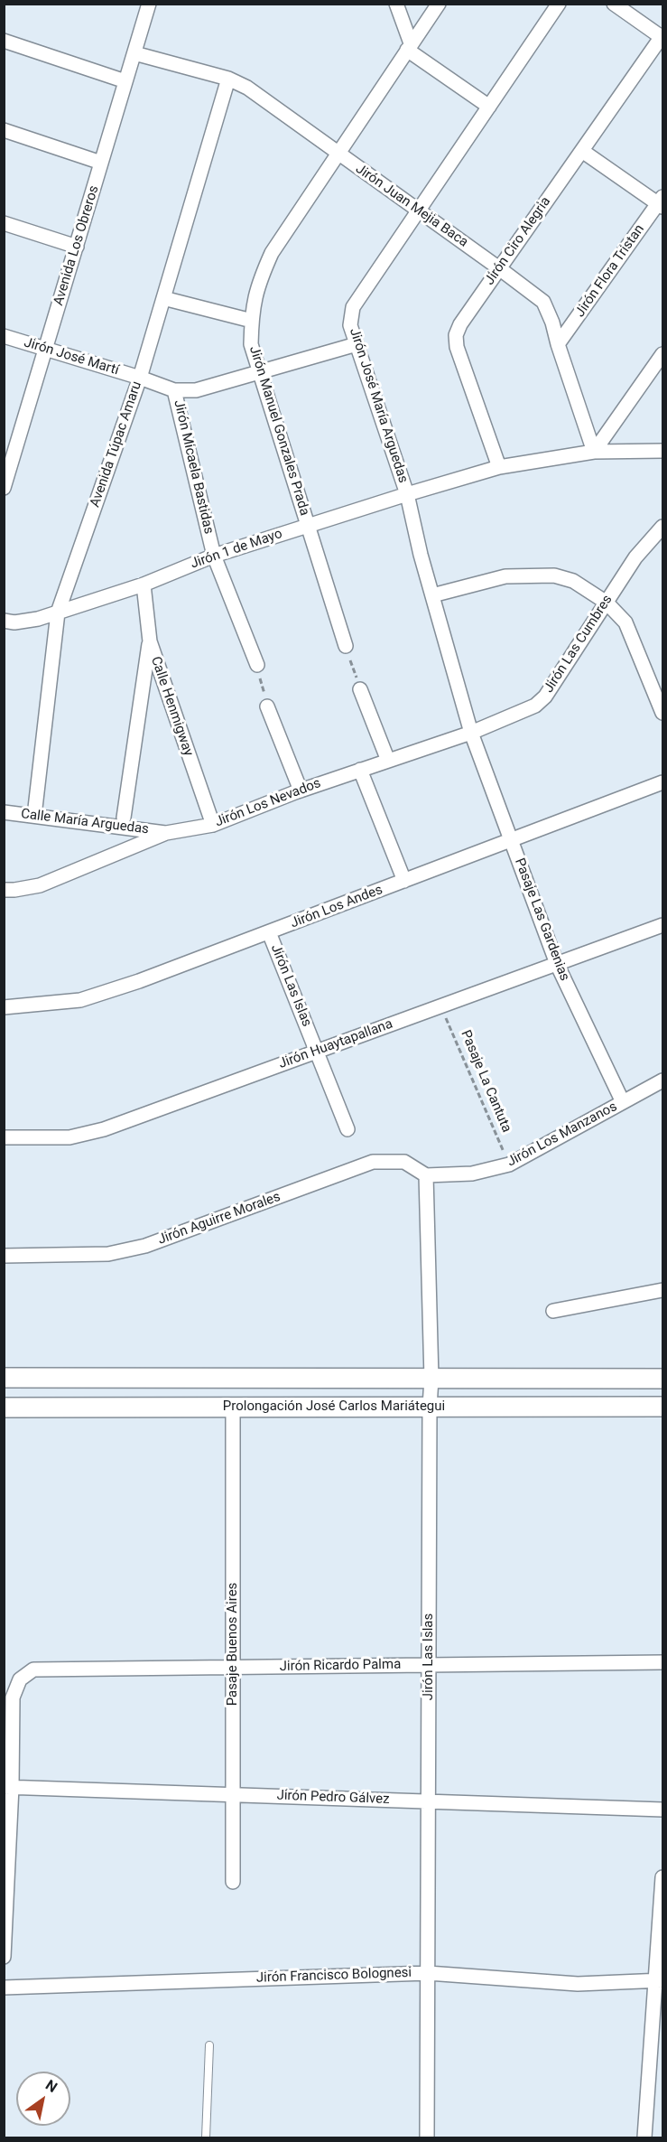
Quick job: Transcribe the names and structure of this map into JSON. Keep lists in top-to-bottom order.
{
  "streets": {
    "street": [
      "Jirón Juan Mejia Baca",
      "Jirón Ciro Alegria",
      "Avenida Los Obreros",
      "Jirón Flora Tristan",
      "Jirón José Martí",
      "Jirón José María Arguedas",
      "Jirón Manuel Gonzales Prada",
      "Avenida Túpac Amaru",
      "Jirón Micaela Bastidas",
      "Jirón 1 de Mayo",
      "Jirón Las Cumbres",
      "Calle Henmigway",
      "Jirón Los Nevados",
      "Calle María Arguedas",
      "Jirón Los Andes",
      "Pasaje Las Gardenias",
      "Jirón Las Islas",
      "Jirón Huaytapallana",
      "Jirón Los Manzanos",
      "Jirón Aguirre Morales",
      "Prolongación José Carlos Mariátegui",
      "Pasaje Buenos Aires",
      "Jirón Ricardo Palma",
      "Jirón Pedro Gálvez",
      "Jirón Francisco Bolognesi"
    ],
    "path": ["Pasaje La Cantuta"]
  },
  "crossings": [
    ["Jirón Juan Mejia Baca", "Jirón Ciro Alegria"],
    ["Jirón Juan Mejia Baca", "Avenida Los Obreros"],
    ["Jirón Juan Mejia Baca", "Jirón Flora Tristan"],
    ["Jirón Juan Mejia Baca", "Jirón José María Arguedas"],
    ["Jirón Juan Mejia Baca", "Jirón Manuel Gonzales Prada"],
    ["Jirón Juan Mejia Baca", "Avenida Túpac Amaru"],
    ["Jirón Juan Mejia Baca", "Jirón 1 de Mayo"],
    ["Jirón Ciro Alegria", "Jirón 1 de Mayo"],
    ["Avenida Los Obreros", "Jirón José Martí"],
    ["Jirón José Martí", "Jirón José María Arguedas"],
    ["Jirón José Martí", "Jirón Manuel Gonzales Prada"],
    ["Jirón José Martí", "Avenida Túpac Amaru"],
    ["Jirón José Martí", "Jirón Micaela Bastidas"],
    ["Jirón José María Arguedas", "Jirón 1 de Mayo"],
    ["Jirón José María Arguedas", "Jirón Las Cumbres"],
    ["Jirón José María Arguedas", "Jirón Los Nevados"],
    ["Jirón José María Arguedas", "Pasaje Las Gardenias"],
    ["Jirón Manuel Gonzales Prada", "Jirón 1 de Mayo"],
    ["Avenida Túpac Amaru", "Jirón 1 de Mayo"],
    ["Avenida Túpac Amaru", "Calle María Arguedas"],
    ["Jirón Micaela Bastidas", "Jirón 1 de Mayo"],
    ["Jirón 1 de Mayo", "Calle Henmigway"],
    ["Jirón Las Cumbres", "Jirón Los Nevados"],
    ["Jirón Las Cumbres", "Pasaje Las Gardenias"],
    ["Calle Henmigway", "Jirón Los Nevados"],
    ["Jirón Los Nevados", "Calle María Arguedas"],
    ["Jirón Los Nevados", "Pasaje Las Gardenias"],
    ["Jirón Los Andes", "Pasaje Las Gardenias"],
    ["Jirón Los Andes", "Jirón Las Islas"],
    ["Pasaje Las Gardenias", "Jirón Huaytapallana"],
    ["Pasaje Las Gardenias", "Jirón Los Manzanos"],
    ["Jirón Las Islas", "Jirón Huaytapallana"],
    ["Jirón Las Islas", "Jirón Los Manzanos"],
    ["Jirón Las Islas", "Jirón Aguirre Morales"],
    ["Jirón Las Islas", "Prolongación José Carlos Mariátegui"],
    ["Jirón Las Islas", "Jirón Ricardo Palma"],
    ["Jirón Las Islas", "Jirón Pedro Gálvez"],
    ["Jirón Las Islas", "Jirón Francisco Bolognesi"],
    ["Jirón Huaytapallana", "Pasaje La Cantuta"],
    ["Pasaje La Cantuta", "Jirón Los Manzanos"],
    ["Jirón Los Manzanos", "Jirón Aguirre Morales"],
    ["Prolongación José Carlos Mariátegui", "Pasaje Buenos Aires"],
    ["Pasaje Buenos Aires", "Jirón Ricardo Palma"],
    ["Pasaje Buenos Aires", "Jirón Pedro Gálvez"],
    ["Jirón Ricardo Palma", "Jirón Pedro Gálvez"]
  ],
  "north": "top right"
}
